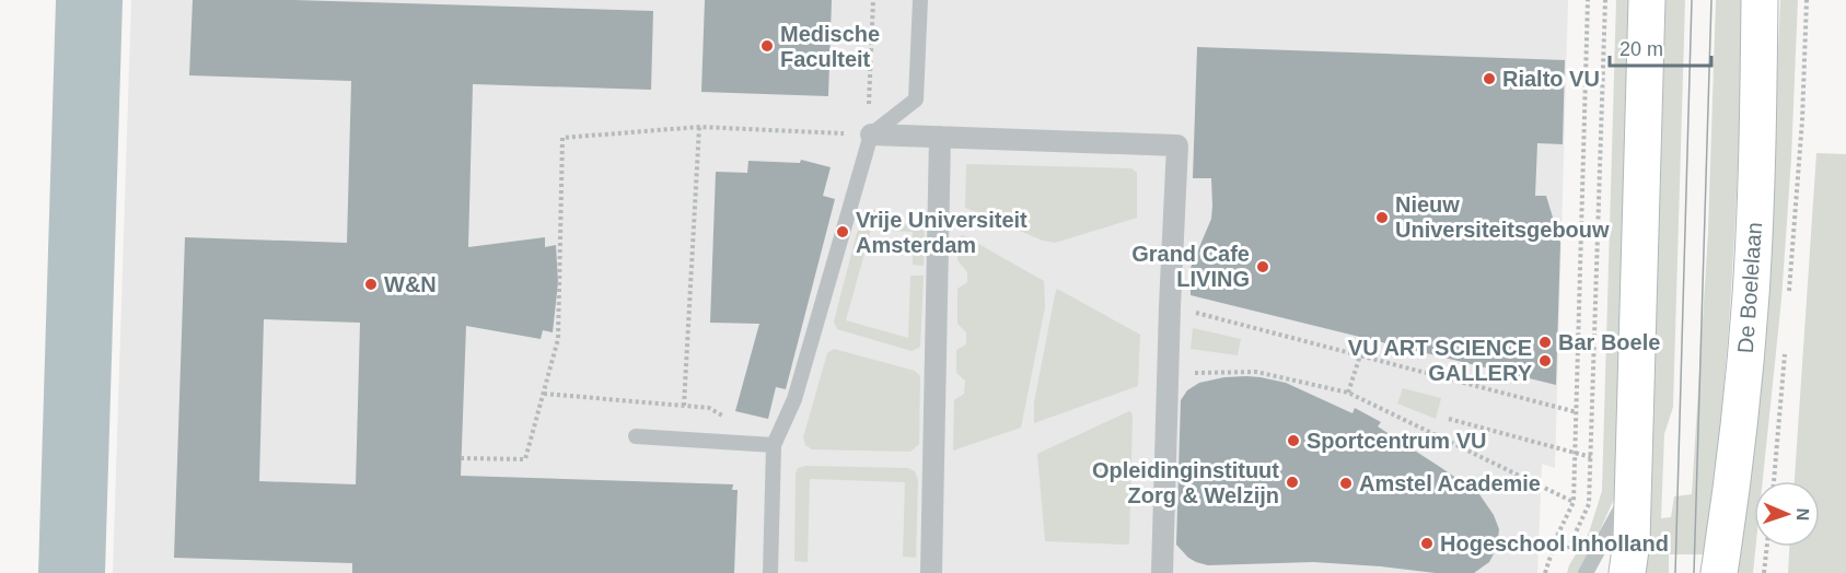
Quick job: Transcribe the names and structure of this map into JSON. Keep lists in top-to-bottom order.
{
  "streets": {
    "main road": ["De Boelelaan"]
  },
  "places": [
    "Medische Faculteit",
    "Rialto VU",
    "Nieuw Universiteitsgebouw",
    "Vrije Universiteit Amsterdam",
    "Grand Cafe LIVING",
    "W&N",
    "Bar Boele",
    "VU ART SCIENCE GALLERY",
    "Sportcentrum VU",
    "Opleidinginstituut Zorg & Welzijn",
    "Amstel Academie",
    "Hogeschool Inholland"
  ],
  "scale_bar": "20 m",
  "north": "right"
}
